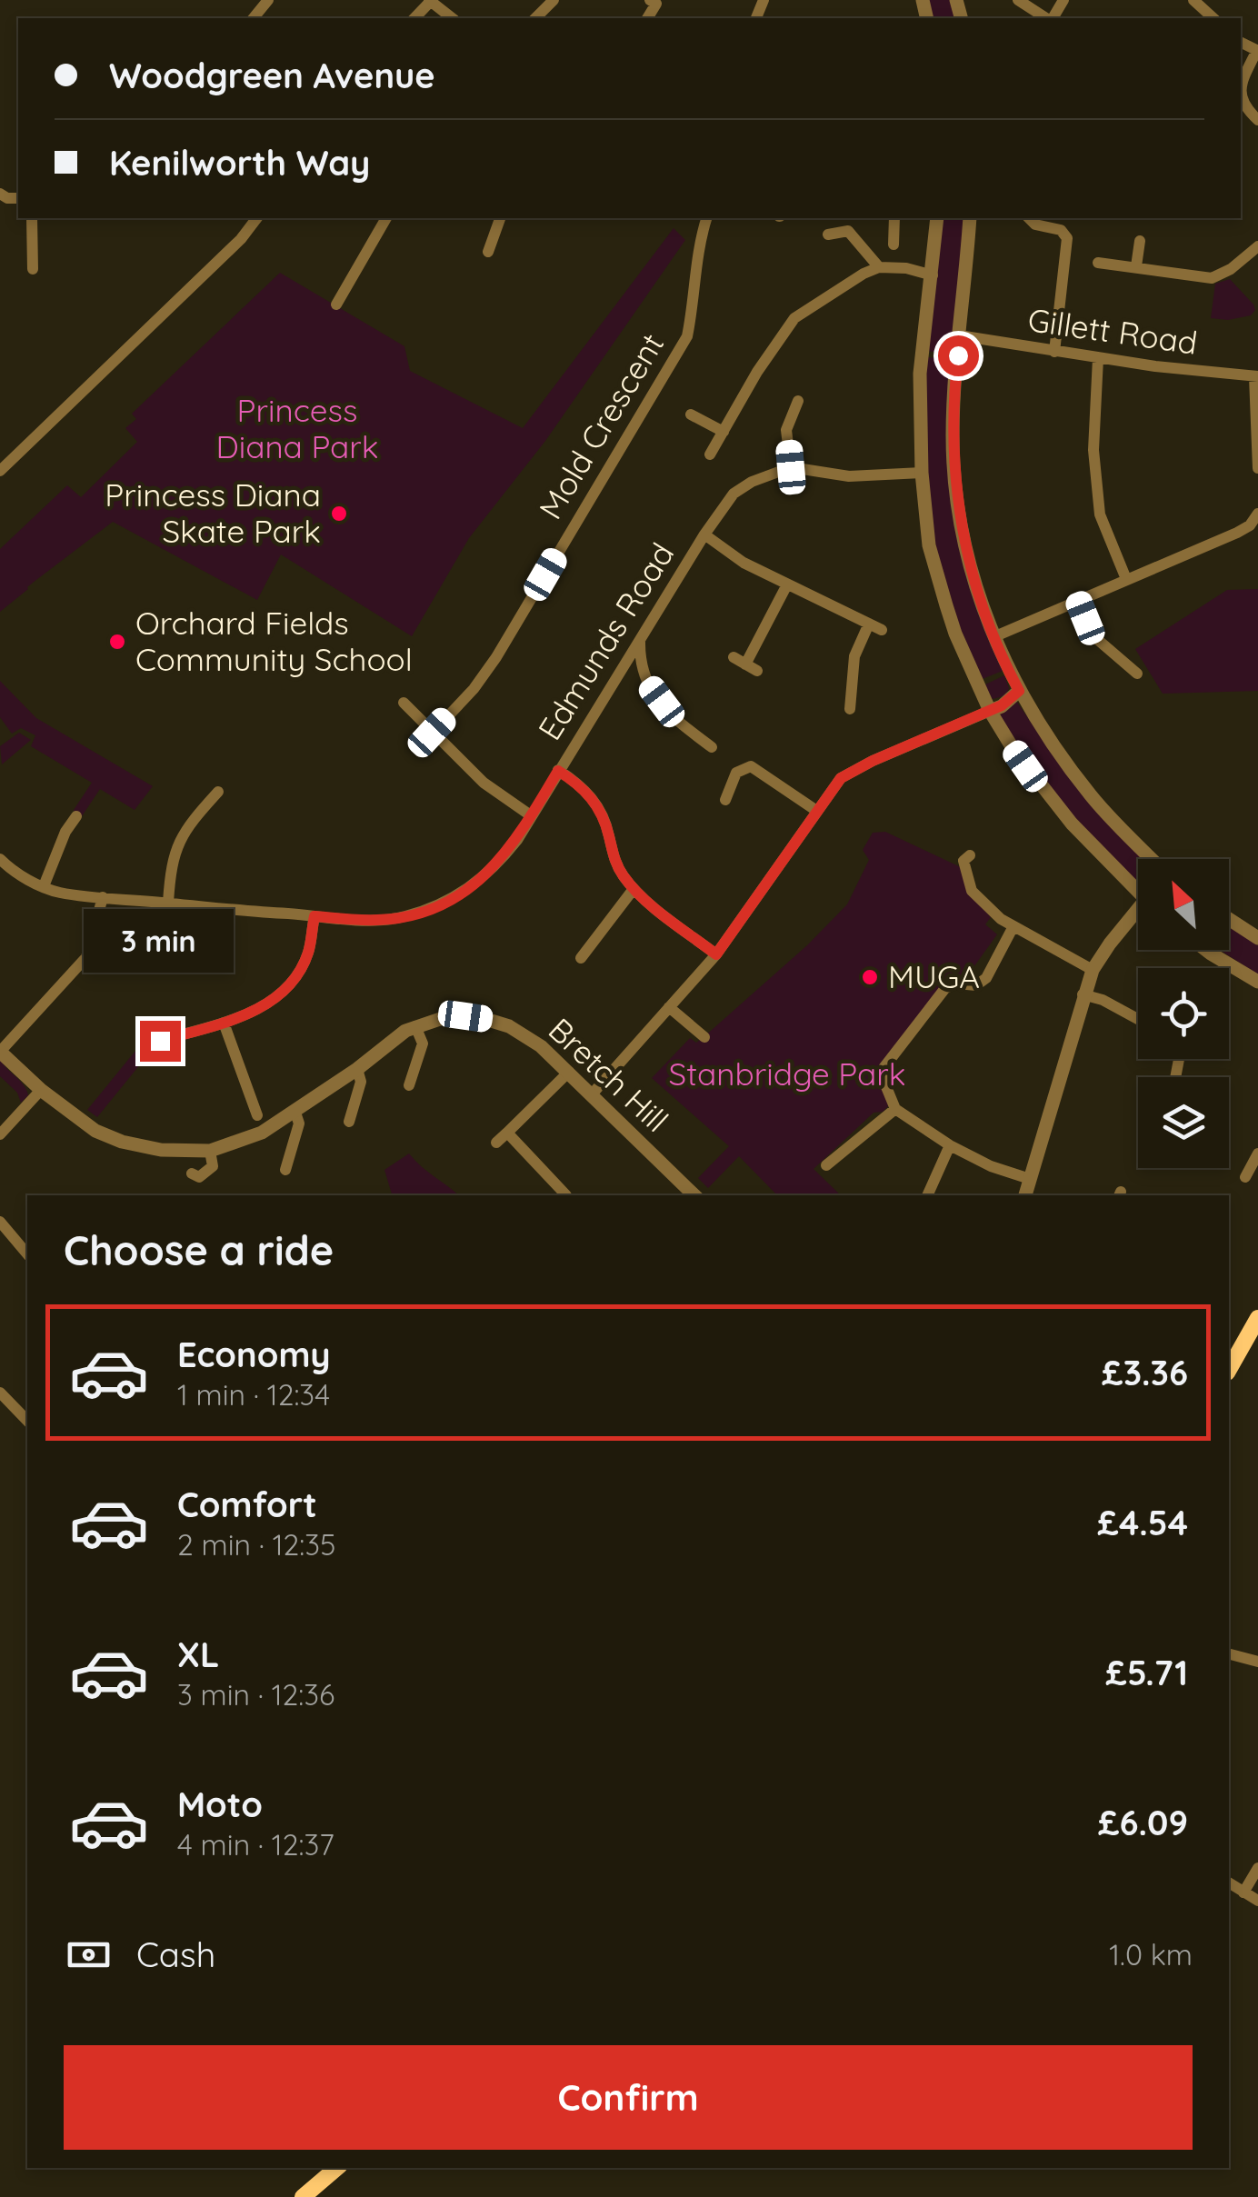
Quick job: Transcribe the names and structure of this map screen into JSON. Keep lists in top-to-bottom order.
{
  "streets": {
    "street": [
      "Gillett Road",
      "Mold Crescent",
      "Edmunds Road",
      "Bretch Hill"
    ]
  },
  "parks": ["Princess Diana Park", "Stanbridge Park"],
  "places": ["Princess Diana Skate Park", "Orchard Fields Community School", "MUGA"],
  "north": "top left",
  "page": {
    "banner": ["Woodgreen Avenue", "Kenilworth Way"],
    "bubble": "3 min",
    "heading": "Choose a ride",
    "list": [
      {
        "name": "Economy",
        "note": "1 min · 12:34",
        "value": "£3.36"
      },
      {
        "name": "Comfort",
        "note": "2 min · 12:35",
        "value": "£4.54"
      },
      {
        "name": "XL",
        "note": "3 min · 12:36",
        "value": "£5.71"
      },
      {
        "name": "Moto",
        "note": "4 min · 12:37",
        "value": "£6.09"
      }
    ],
    "pay": ["Cash", "1.0 km"],
    "buttons": "Confirm"
  }
}
